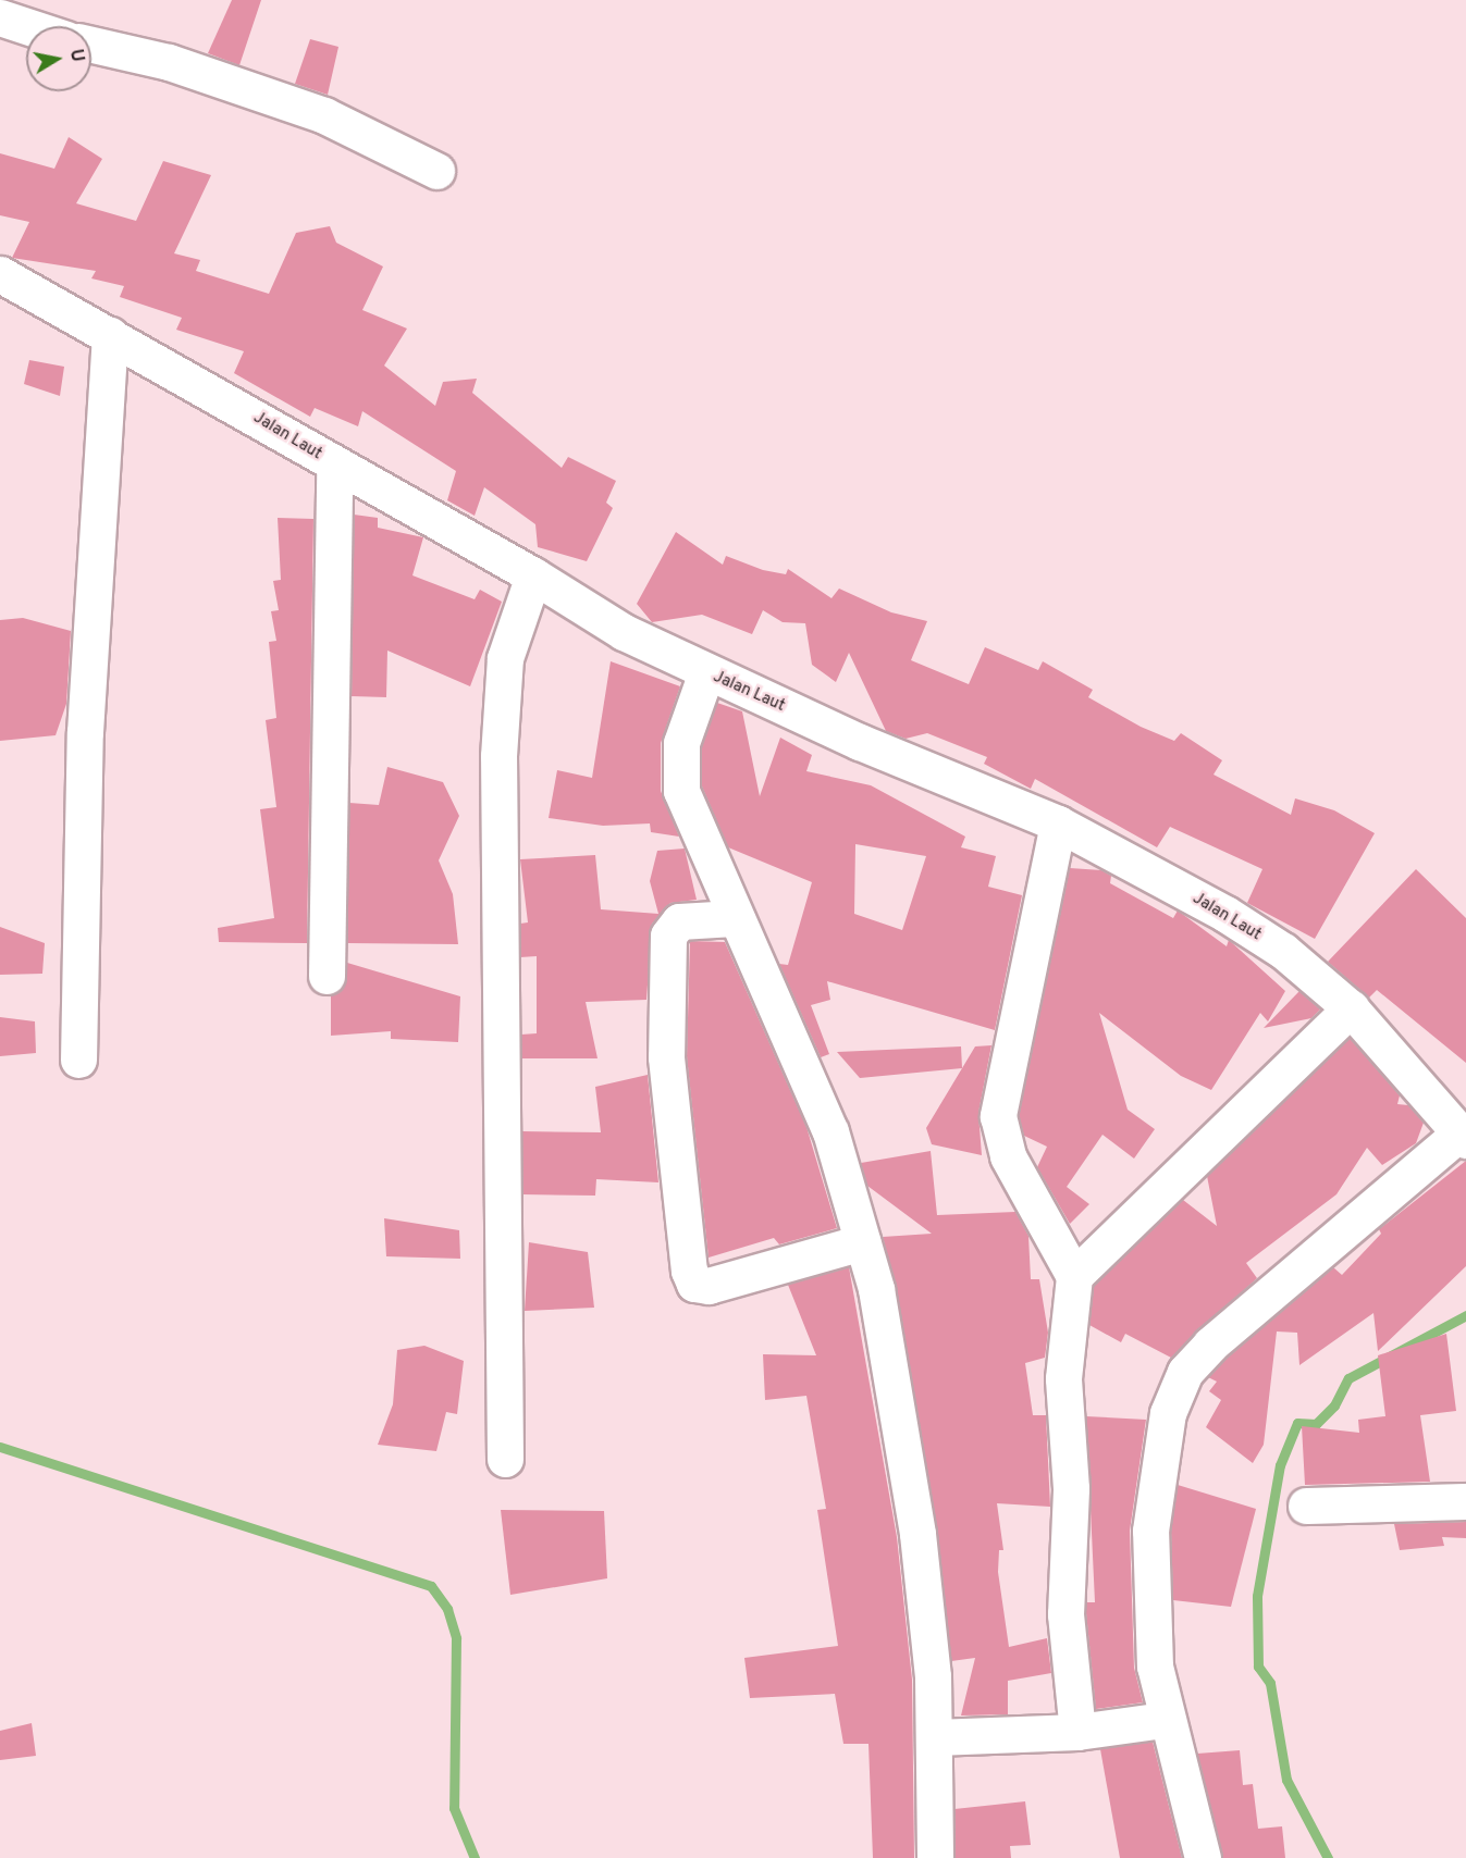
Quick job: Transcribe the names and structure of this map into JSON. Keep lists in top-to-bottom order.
{
  "streets": {
    "street": ["Jalan Laut"]
  },
  "north": "right"
}
